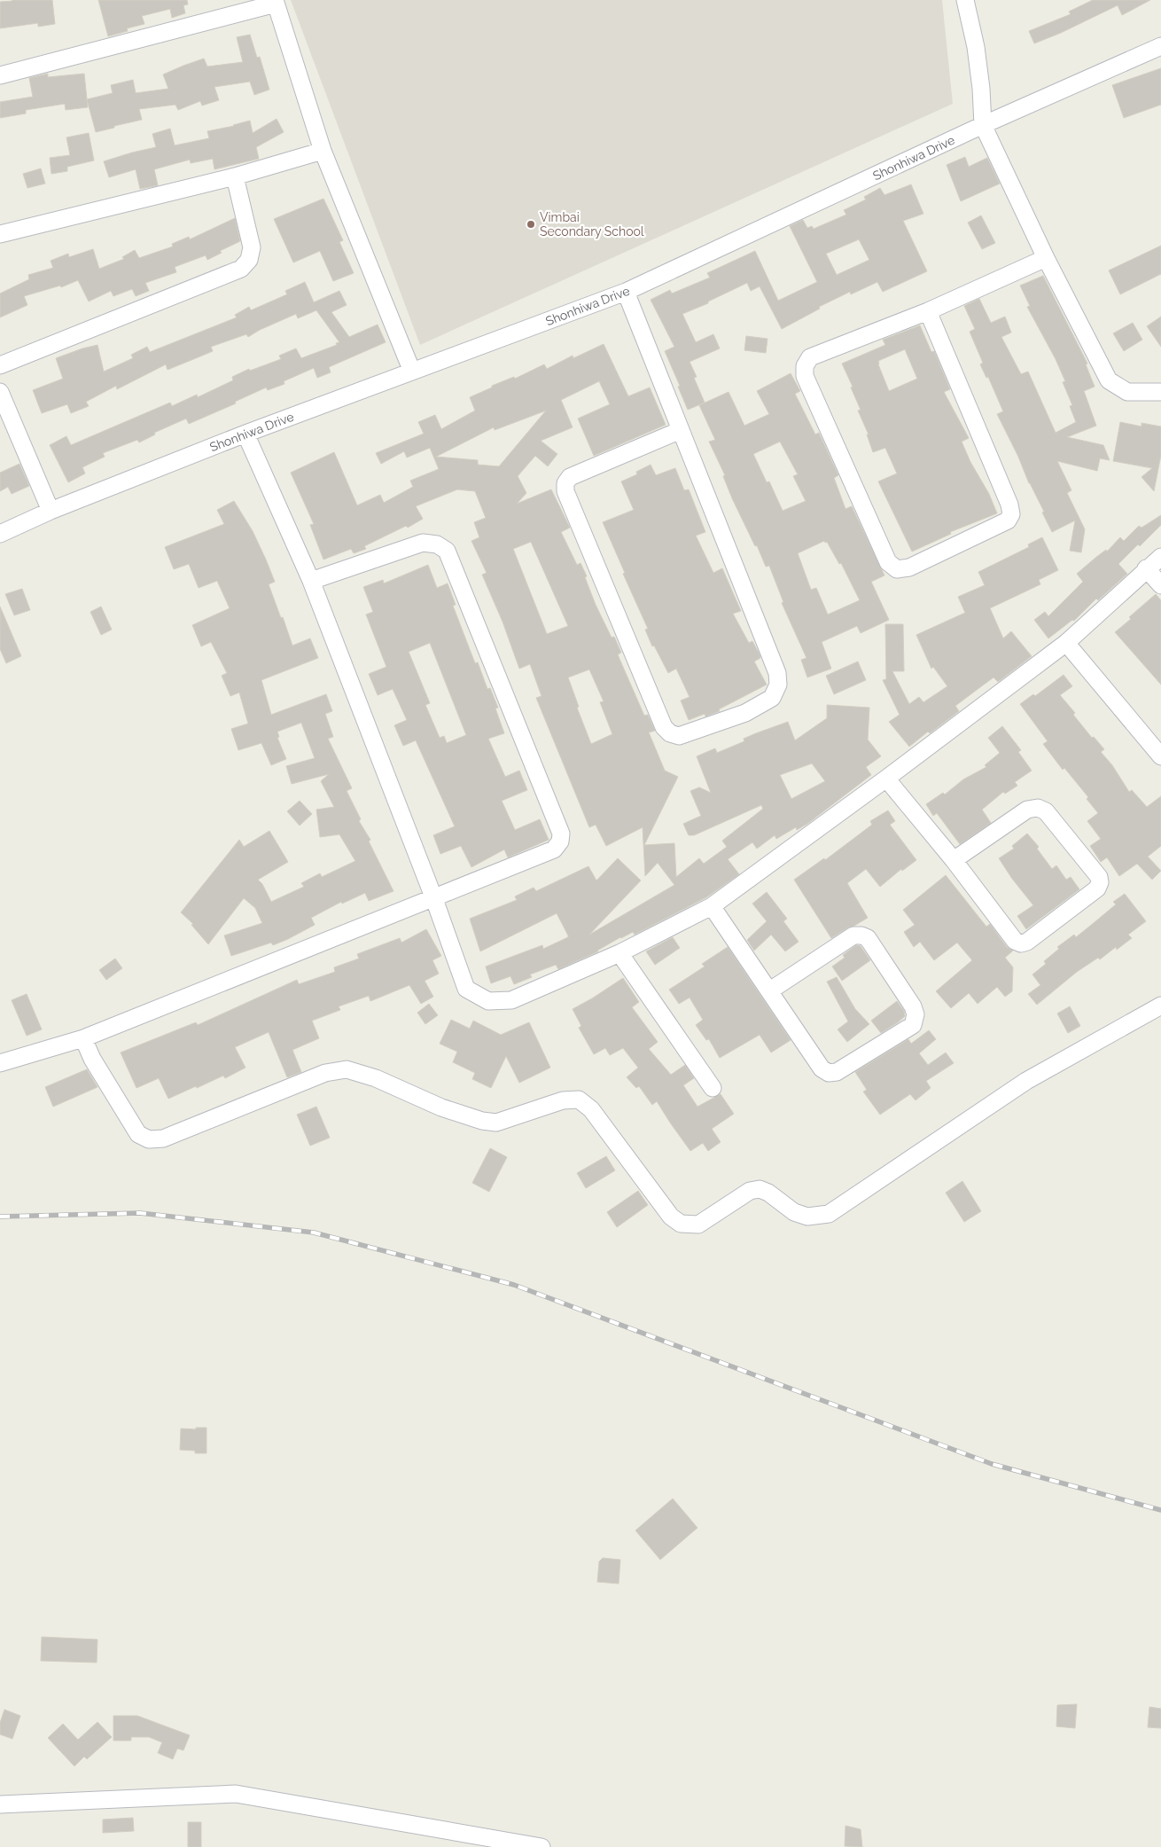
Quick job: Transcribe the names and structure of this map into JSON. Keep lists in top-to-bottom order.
{
  "streets": {
    "street": ["Shonhiwa Drive"]
  },
  "places": ["Vimbai Secondary School"]
}
